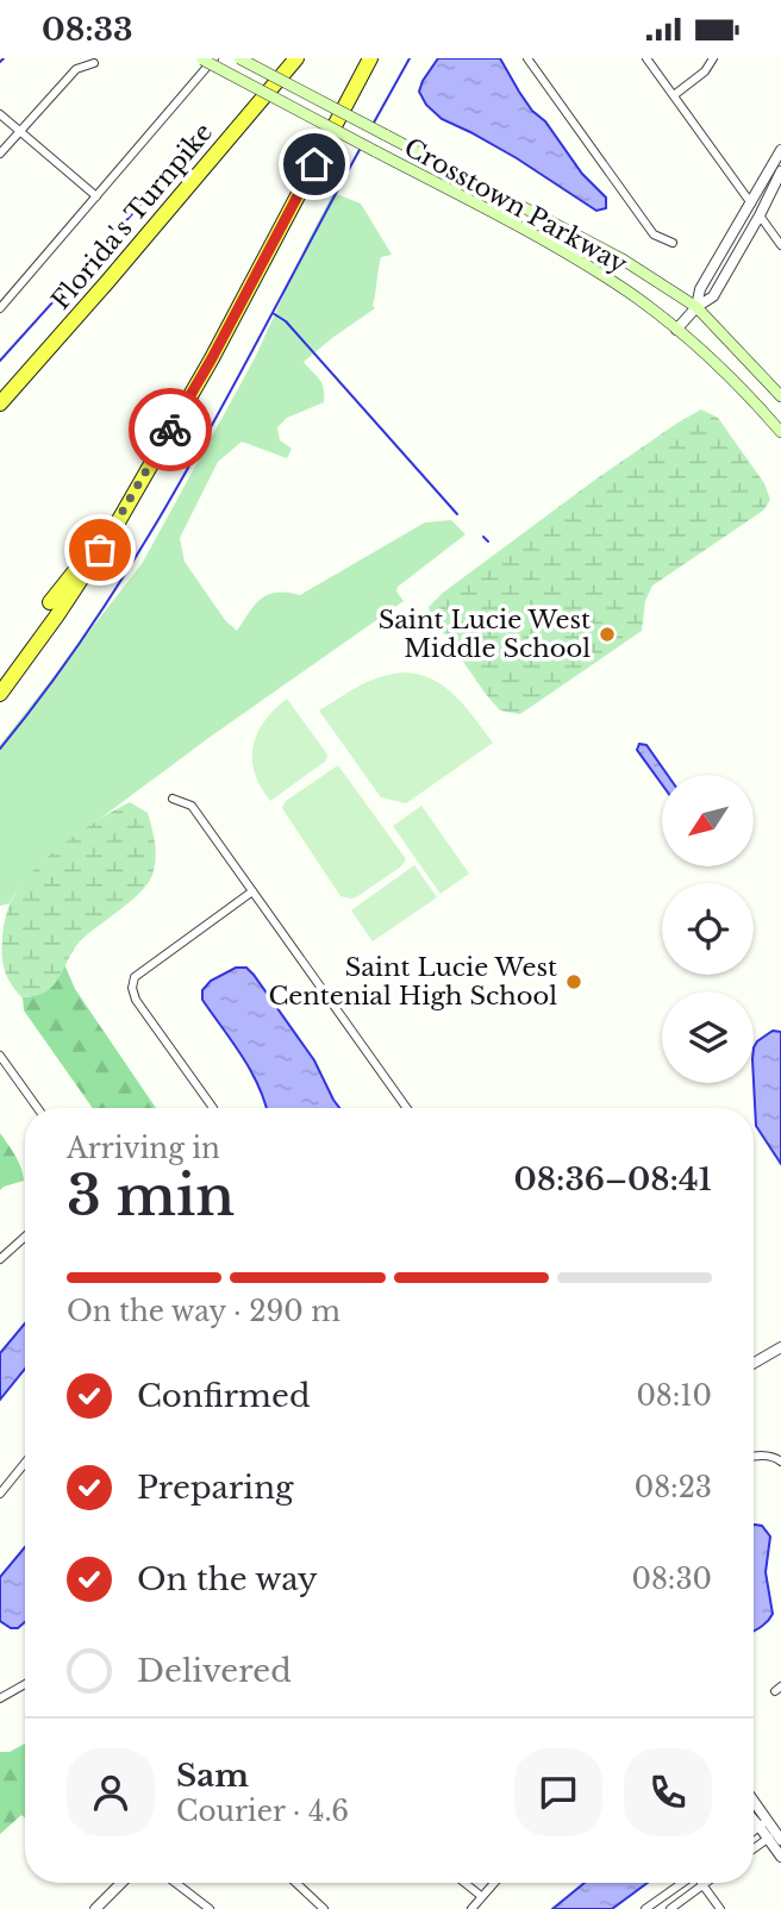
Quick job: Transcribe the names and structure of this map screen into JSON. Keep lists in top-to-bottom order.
{
  "streets": {
    "highway": ["Florida's Turnpike"],
    "main road": ["Crosstown Parkway"]
  },
  "places": ["Saint Lucie West Middle School", "Saint Lucie West Centenial High School"],
  "north": "bottom left",
  "page": {
    "status": "08:33",
    "heading": ["3 min", "Arriving in", "08:36–08:41"],
    "panel": ["Sam", "Courier · 4.6"],
    "bar": "On the way · 290 m",
    "list": [
      ["Confirmed", "08:10"],
      ["Preparing", "08:23"],
      ["On the way", "08:30"],
      "Delivered"
    ]
  }
}
